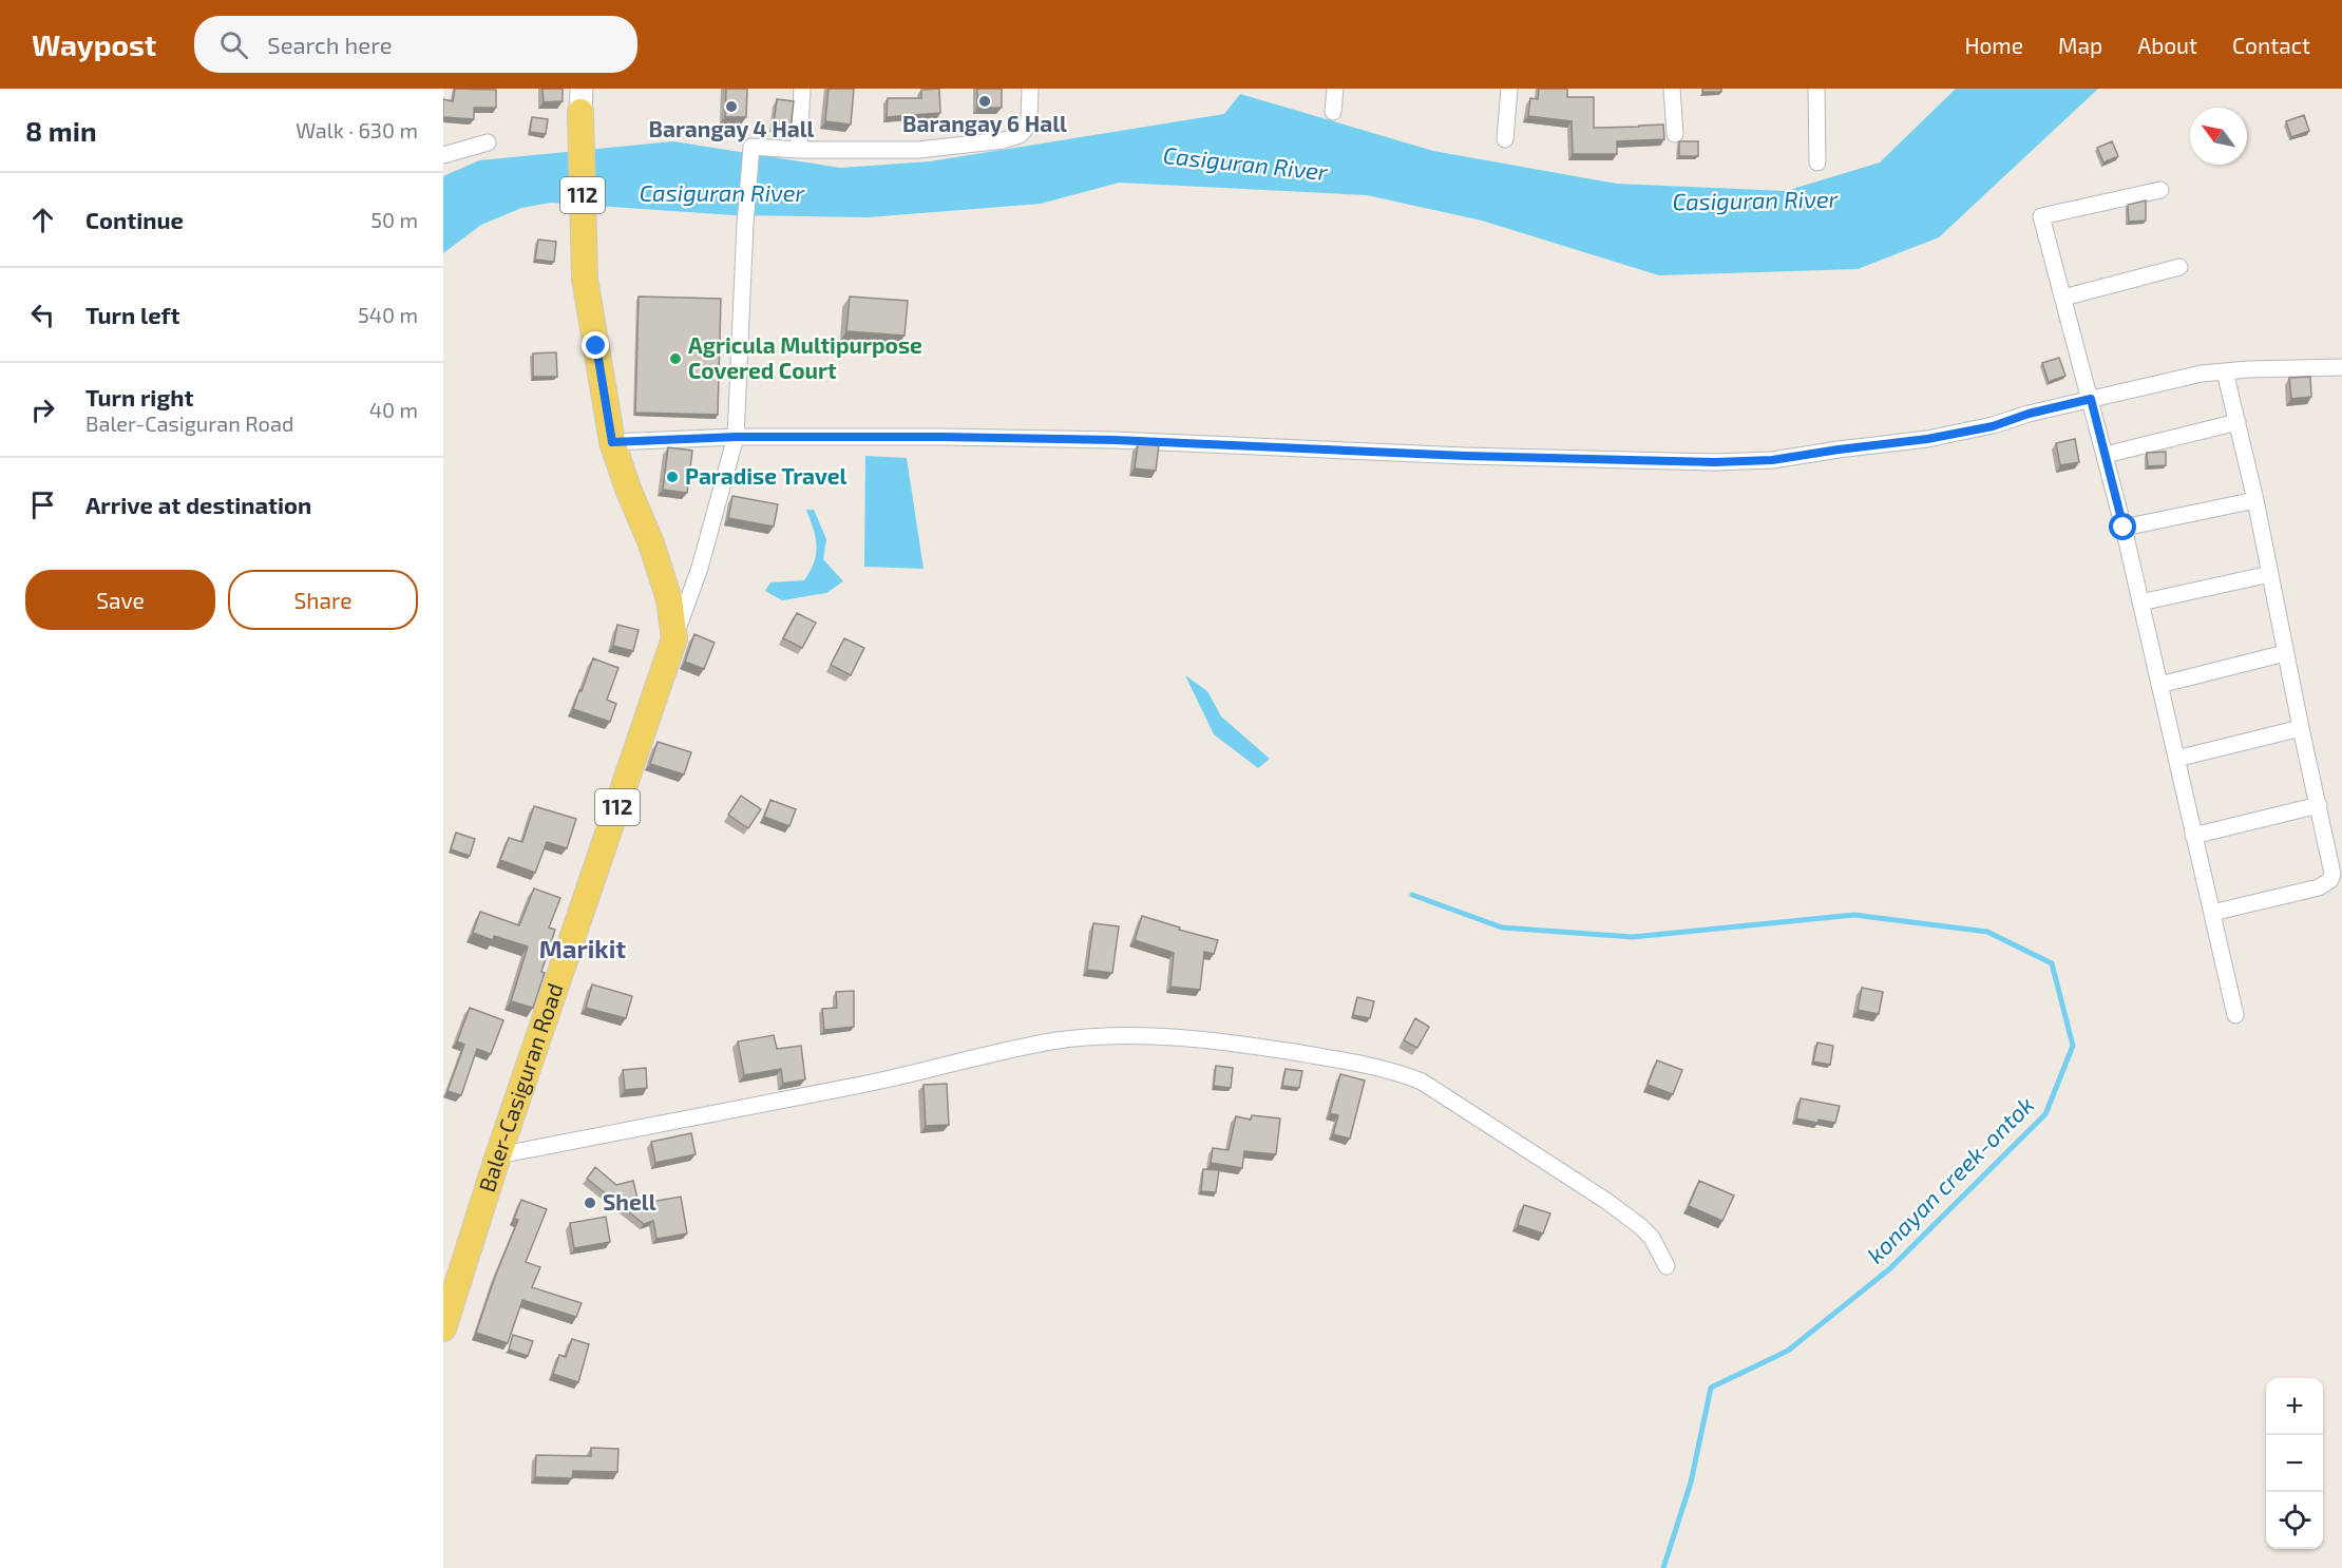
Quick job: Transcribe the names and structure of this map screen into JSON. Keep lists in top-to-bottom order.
{
  "streets": {
    "main road": ["112", "Baler-Casiguran Road"]
  },
  "districts": ["Marikit"],
  "water": ["Casiguran River", "konayan creek-ontok"],
  "places": [
    "Barangay 6 Hall",
    "Barangay 4 Hall",
    "Agricula Multipurpose Covered Court",
    "Paradise Travel",
    "Shell"
  ],
  "north": "top left",
  "page": {
    "header": "Waypost",
    "search": "Search here",
    "nav": [
      "Home",
      "Map",
      "About",
      "Contact"
    ],
    "heading": ["8 min", "Walk · 630 m"],
    "list": [
      ["Continue", "50 m"],
      ["Turn left", "540 m"],
      ["Turn right", "Baler-Casiguran Road", "40 m"],
      "Arrive at destination"
    ],
    "buttons": ["Save", "Share"],
    "map_buttons": ["+", "−"]
  }
}
